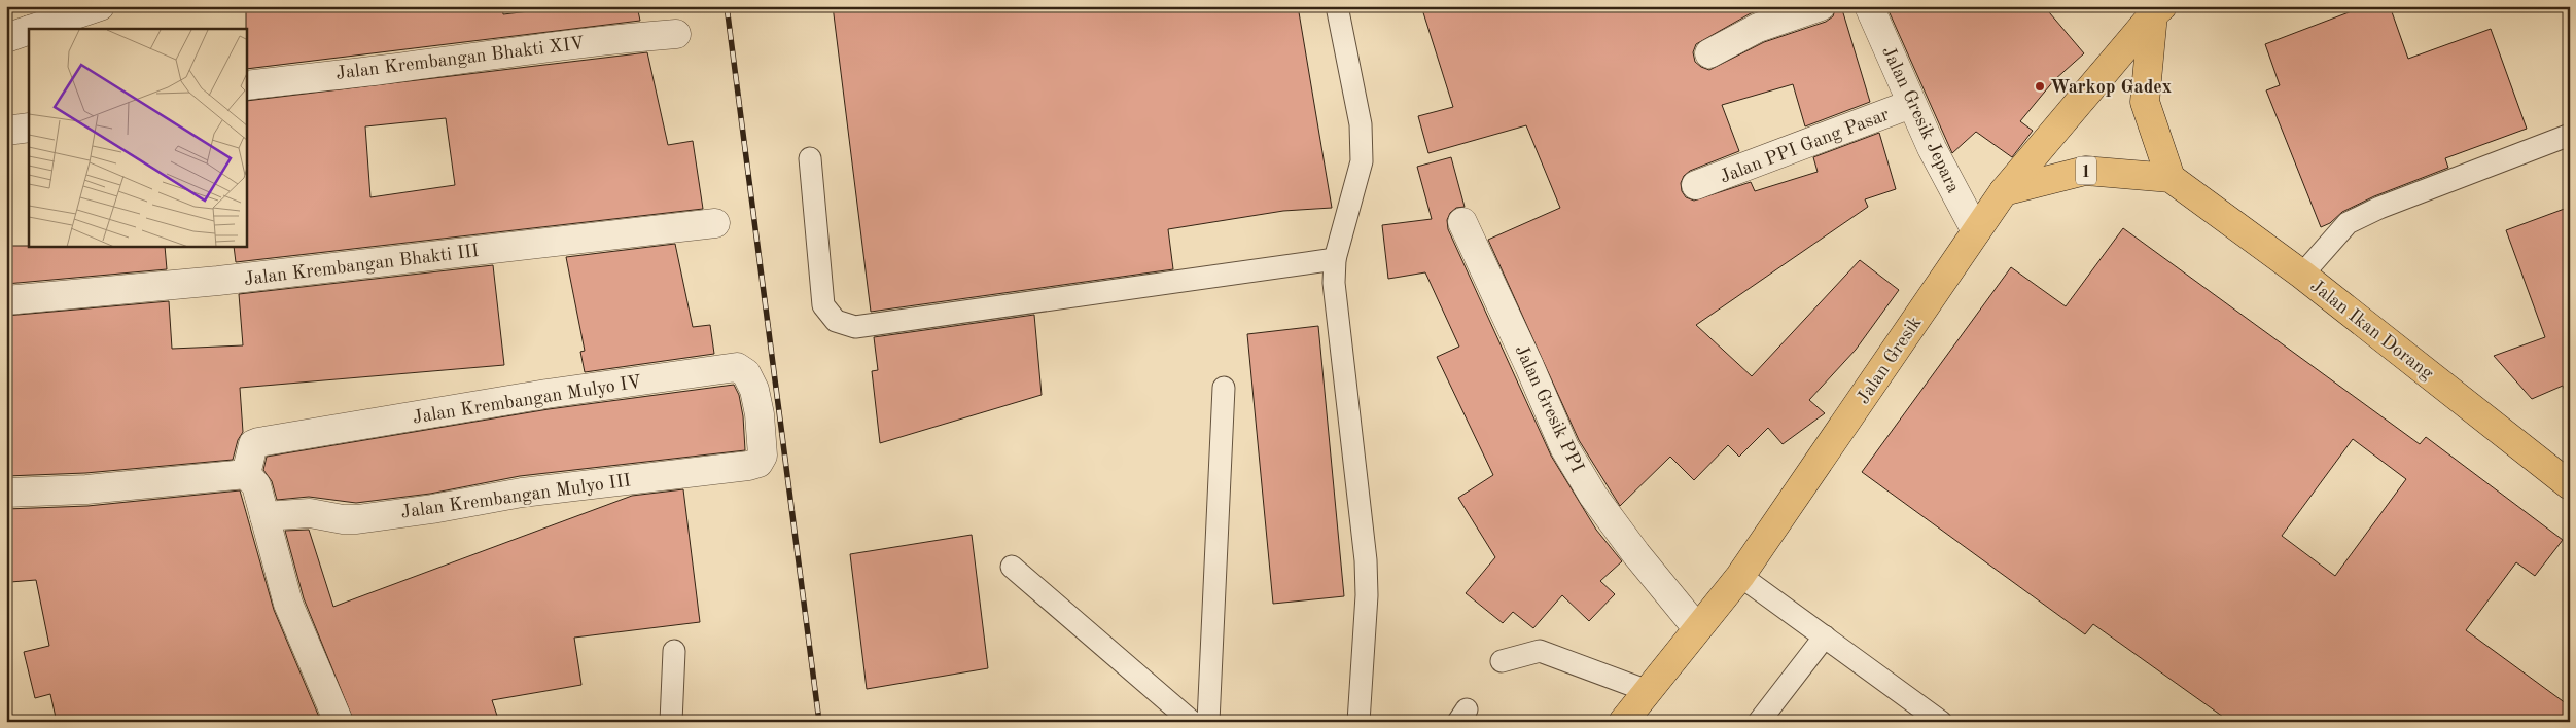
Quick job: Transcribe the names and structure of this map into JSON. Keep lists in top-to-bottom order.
{
  "streets": {
    "highway": ["1", "Jalan Ikan Dorang", "Jalan Gresik"],
    "street": [
      "Jalan Krembangan Bhakti XIV",
      "Jalan Gresik Jepara",
      "Jalan PPI Gang Pasar",
      "Jalan Krembangan Bhakti III",
      "Jalan Krembangan Mulyo IV",
      "Jalan Gresik PPI",
      "Jalan Krembangan Mulyo III"
    ]
  },
  "crossings": [
    ["Jalan Gresik Jepara", "Jalan PPI Gang Pasar"],
    ["Jalan Gresik Jepara", "Jalan Gresik"],
    ["1", "Jalan Ikan Dorang"],
    ["1", "Jalan Gresik"],
    ["Jalan Gresik", "Jalan Gresik PPI"],
    ["Jalan Krembangan Mulyo IV", "Jalan Krembangan Mulyo III"]
  ],
  "places": ["Warkop Gadex"]
}
